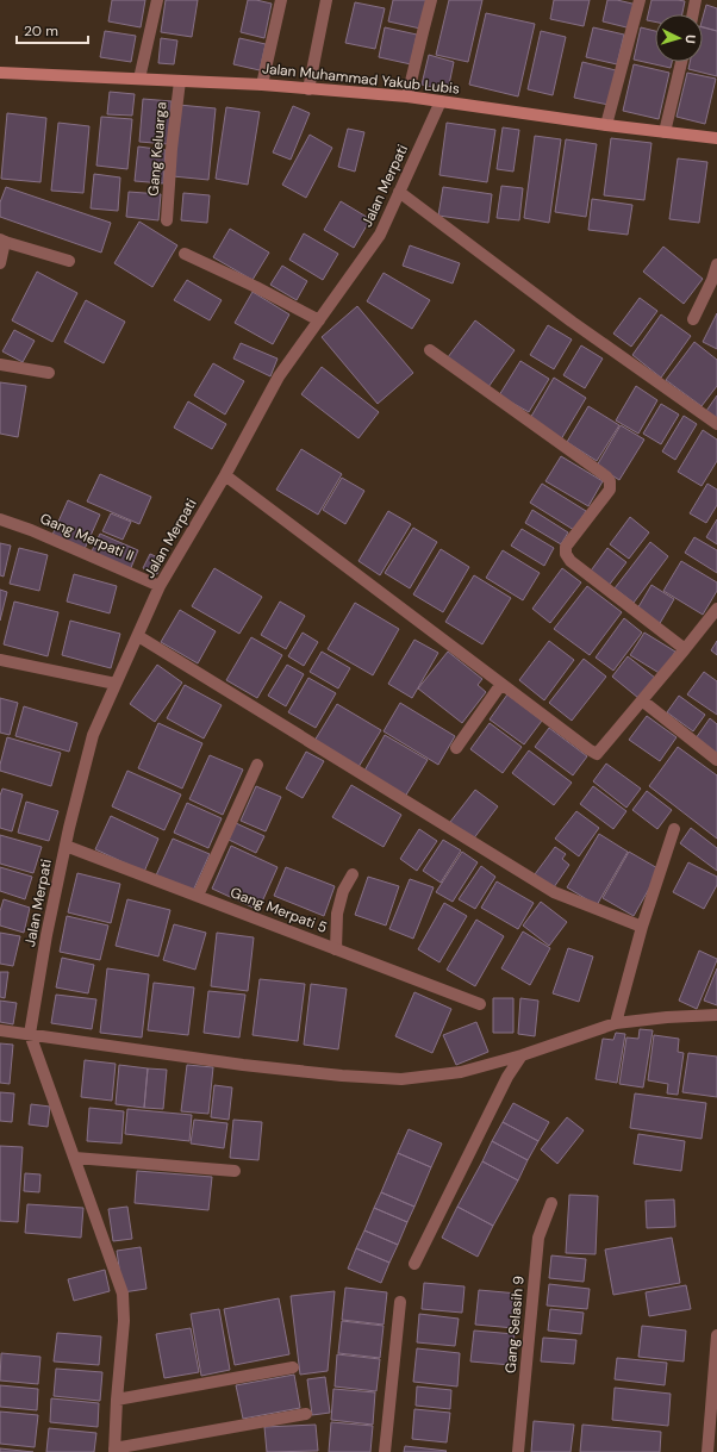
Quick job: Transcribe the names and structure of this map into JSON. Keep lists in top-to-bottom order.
{
  "streets": {
    "main road": ["Jalan Muhammad Yakub Lubis"],
    "street": [
      "Gang Keluarga",
      "Jalan Merpati",
      "Gang Merpati II",
      "Gang Merpati 5",
      "Gang Selasih 9"
    ]
  },
  "crossings": [
    ["Jalan Muhammad Yakub Lubis", "Gang Keluarga"],
    ["Jalan Muhammad Yakub Lubis", "Jalan Merpati"],
    ["Jalan Merpati", "Gang Merpati II"],
    ["Jalan Merpati", "Gang Merpati 5"]
  ],
  "scale_bar": "20 m",
  "north": "right"
}
